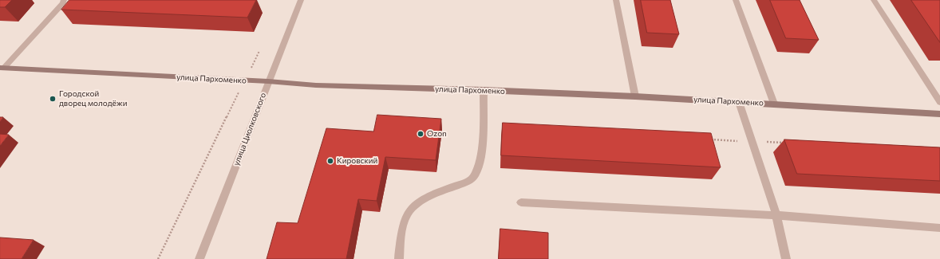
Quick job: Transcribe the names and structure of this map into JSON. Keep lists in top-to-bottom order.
{
  "streets": {
    "main road": ["улица Пархоменко"],
    "street": ["улица Циолковского"]
  },
  "crossings": [
    ["улица Пархоменко", "улица Циолковского"]
  ],
  "places": ["Городской дворец молодёжи", "Ozon", "Кировский"]
}
